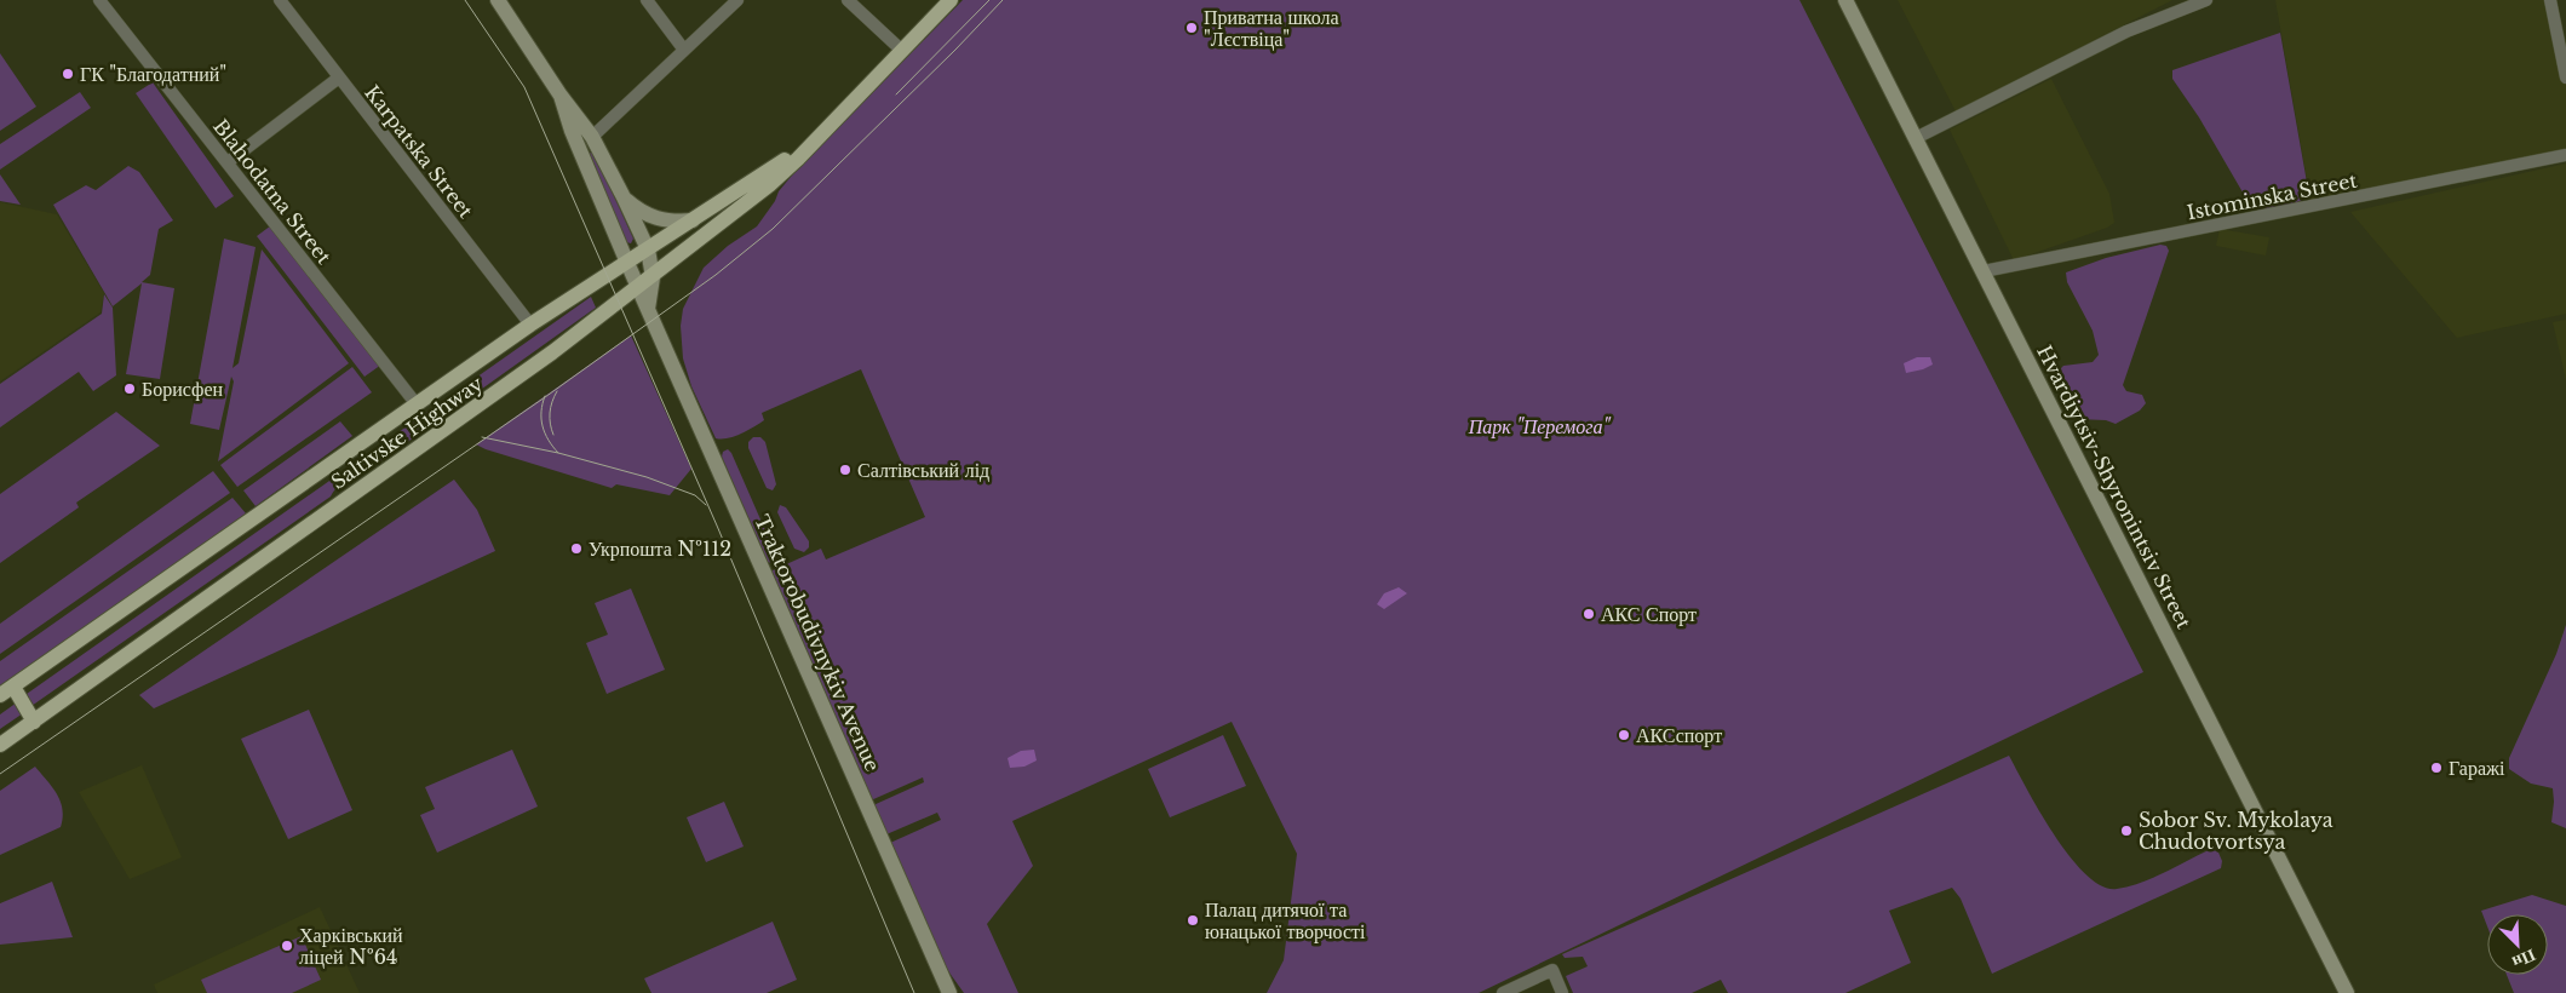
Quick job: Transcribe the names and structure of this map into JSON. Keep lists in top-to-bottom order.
{
  "streets": {
    "main road": ["Saltivske Highway", "Hvardiytsiv-Shyronintsiv Street", "Traktorobudivnykiv Avenue"],
    "street": ["Karpatska Street", "Blahodatna Street", "Istominska Street"]
  },
  "crossings": [
    ["Karpatska Street", "Saltivske Highway"],
    ["Blahodatna Street", "Saltivske Highway"],
    ["Istominska Street", "Hvardiytsiv-Shyronintsiv Street"],
    ["Saltivske Highway", "Traktorobudivnykiv Avenue"]
  ],
  "parks": ["Парк \"Перемога\""],
  "places": [
    "Приватна школа \"Лєствіца\"",
    "ГК \"Благодатний\"",
    "Борисфен",
    "Салтівський лід",
    "Укрпошта №112",
    "АКС Спорт",
    "АКСспорт",
    "Гаражі",
    "Sobor Sv. Mykolaya Chudotvortsya",
    "Палац дитячої та юнацької творчості",
    "Харківський ліцей №64"
  ],
  "north": "bottom right"
}
